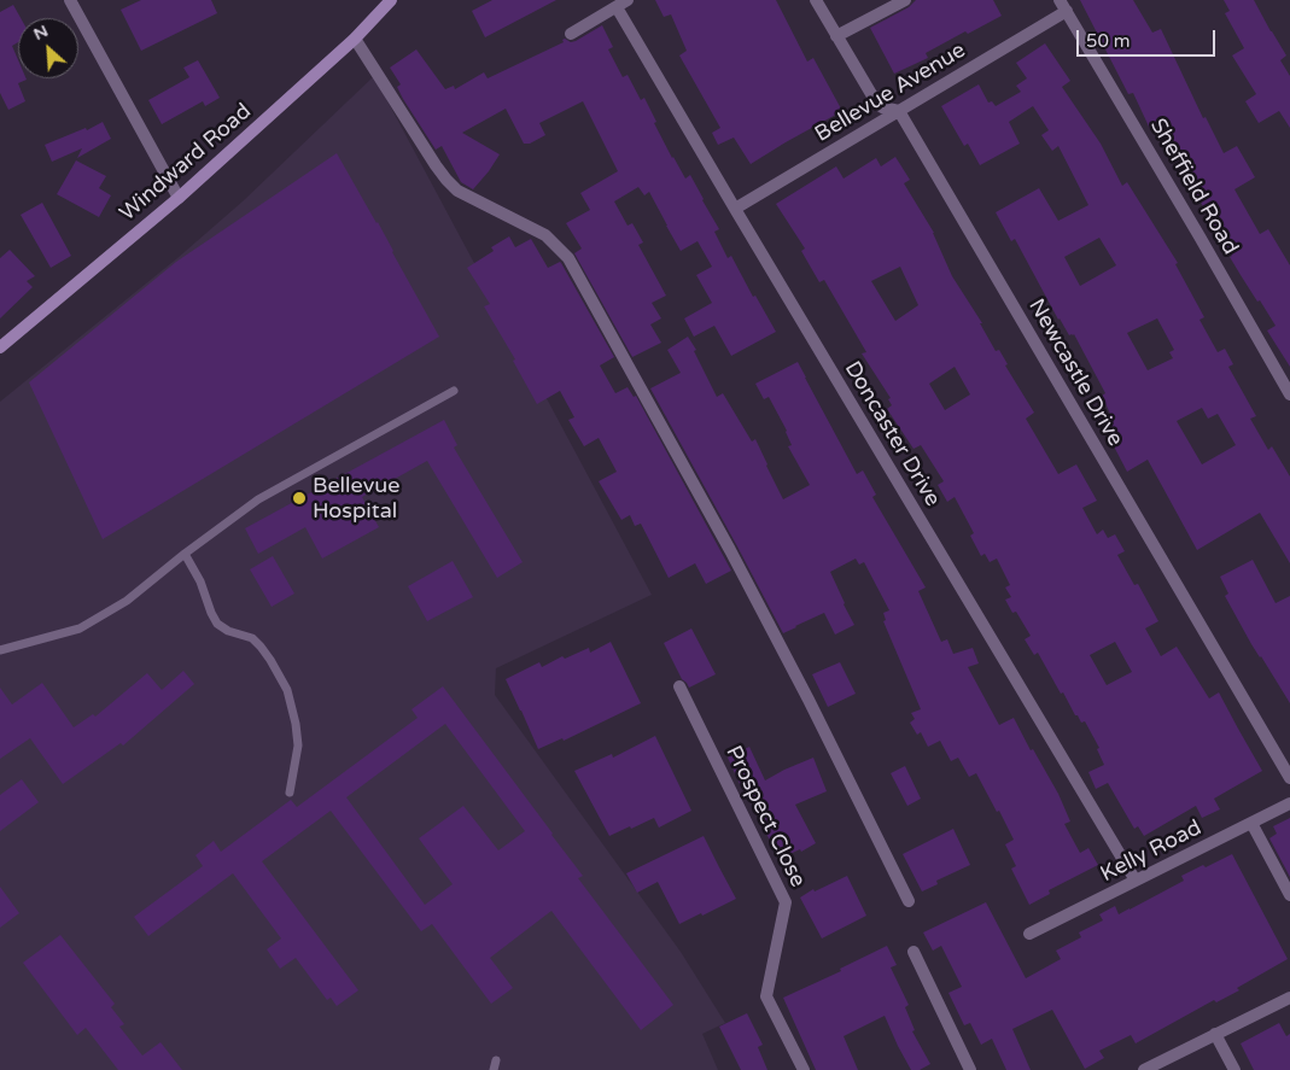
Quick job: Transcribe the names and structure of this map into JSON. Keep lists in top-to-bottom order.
{
  "streets": {
    "main road": ["Windward Road"],
    "street": [
      "Bellevue Avenue",
      "Sheffield Road",
      "Newcastle Drive",
      "Doncaster Drive",
      "Prospect Close",
      "Kelly Road"
    ]
  },
  "crossings": [
    ["Bellevue Avenue", "Sheffield Road"],
    ["Bellevue Avenue", "Newcastle Drive"],
    ["Bellevue Avenue", "Doncaster Drive"],
    ["Doncaster Drive", "Kelly Road"]
  ],
  "places": ["Bellevue Hospital"],
  "scale_bar": "50 m",
  "north": "top left"
}
